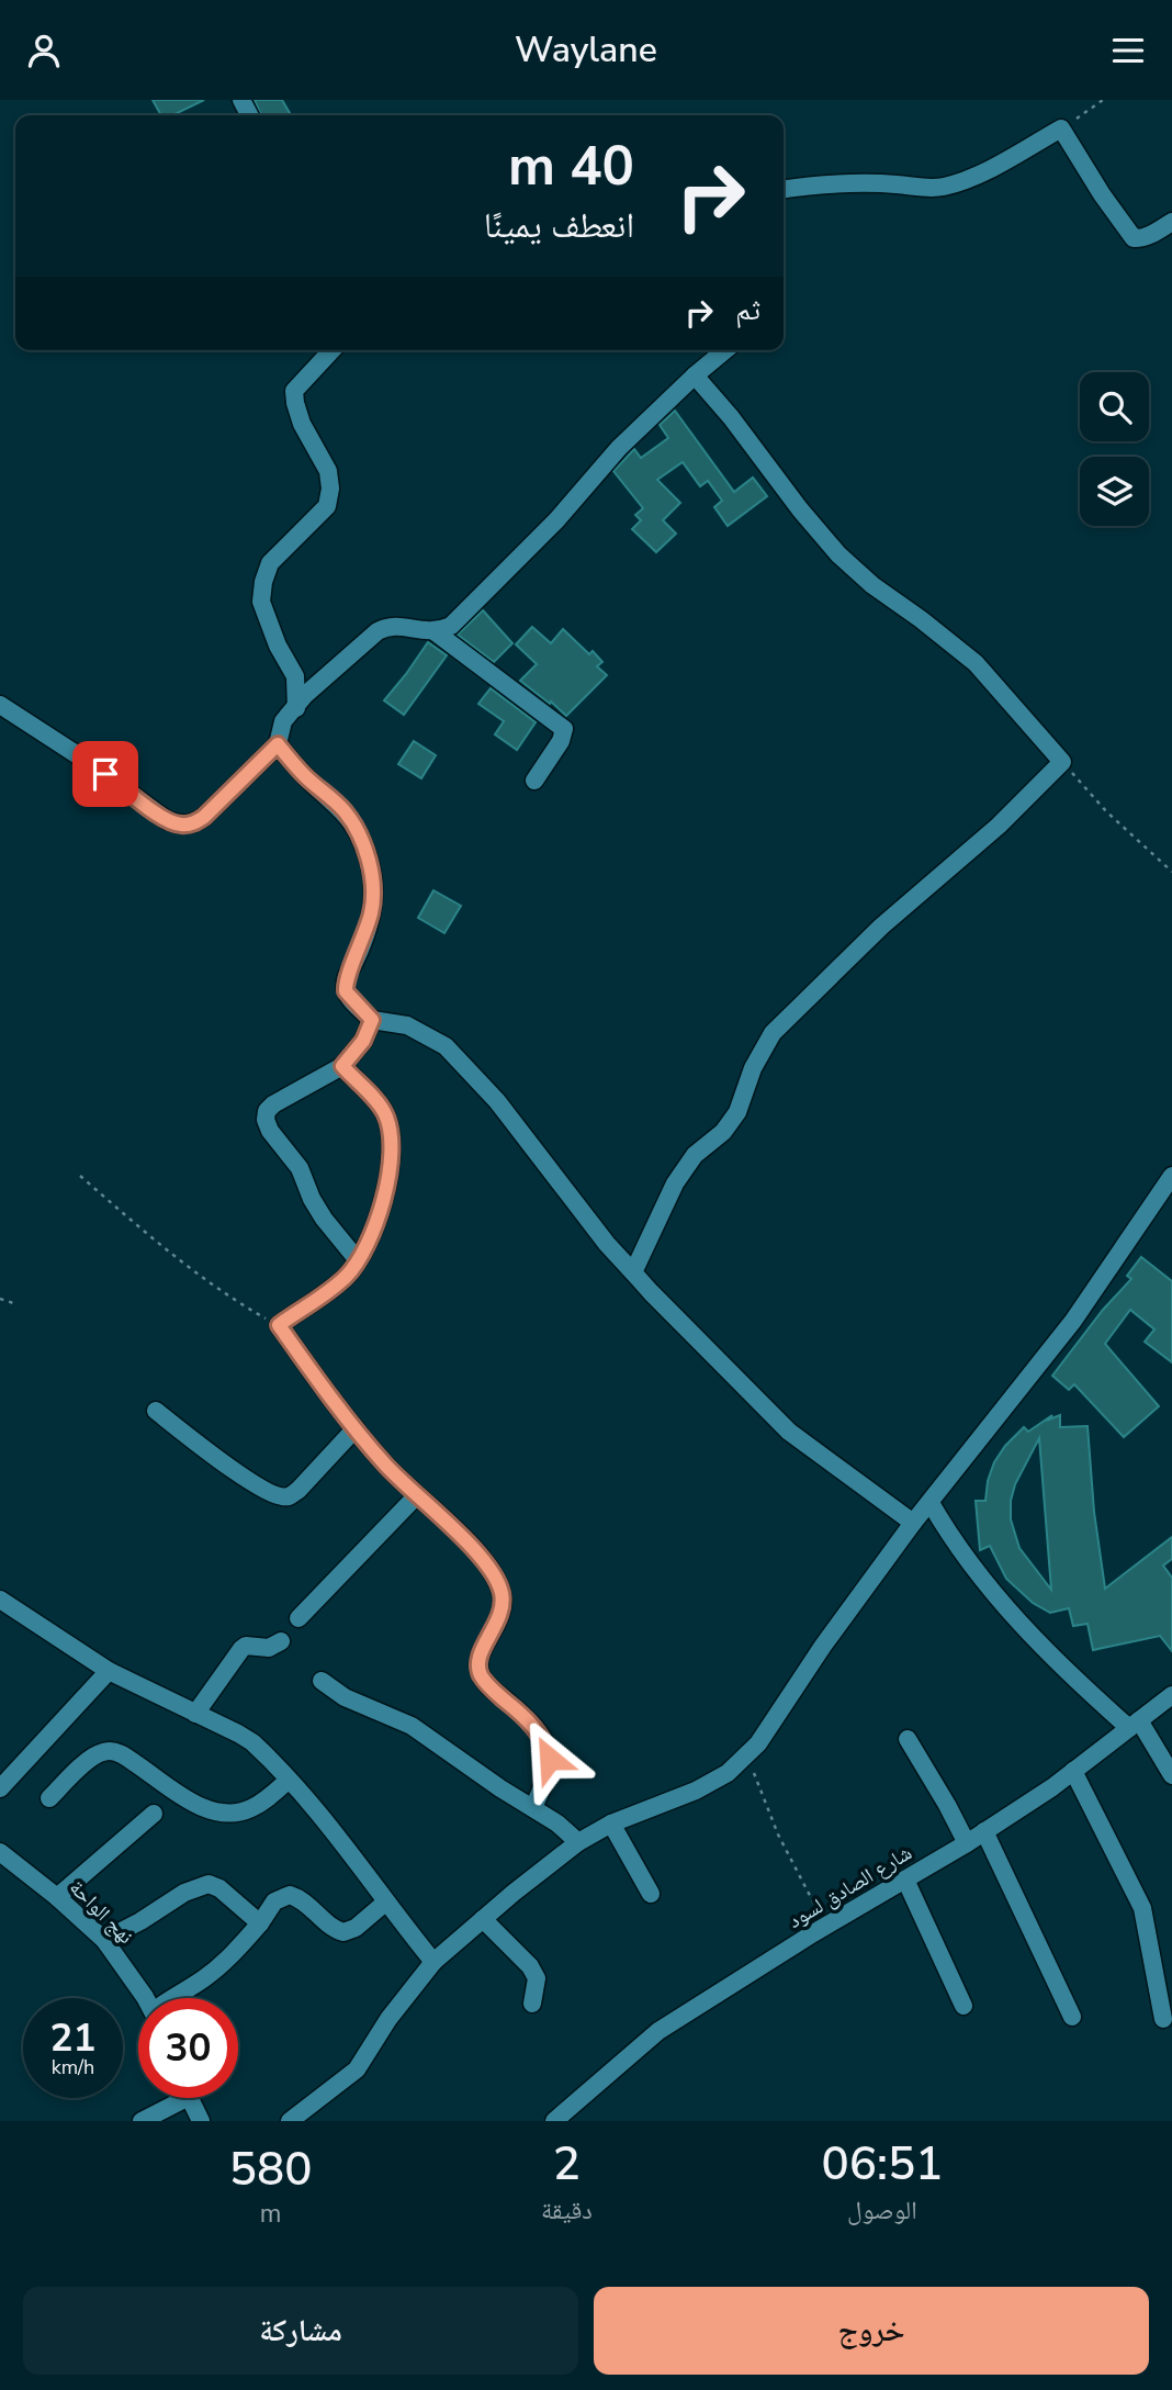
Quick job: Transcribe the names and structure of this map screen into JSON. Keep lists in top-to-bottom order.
{
  "streets": {
    "street": ["شارع الصادق لسود", "نهج الواحة"]
  },
  "page": {
    "header": "Waylane",
    "turn": ["40 m", "انعطف يمينًا"],
    "then": "ثم",
    "speed": "21 km/h",
    "limit": "30",
    "eta": [
      "06:51",
      "الوصول",
      "2",
      "دقيقة",
      "580",
      "m"
    ],
    "buttons": ["خروج", "مشاركة"]
  }
}
